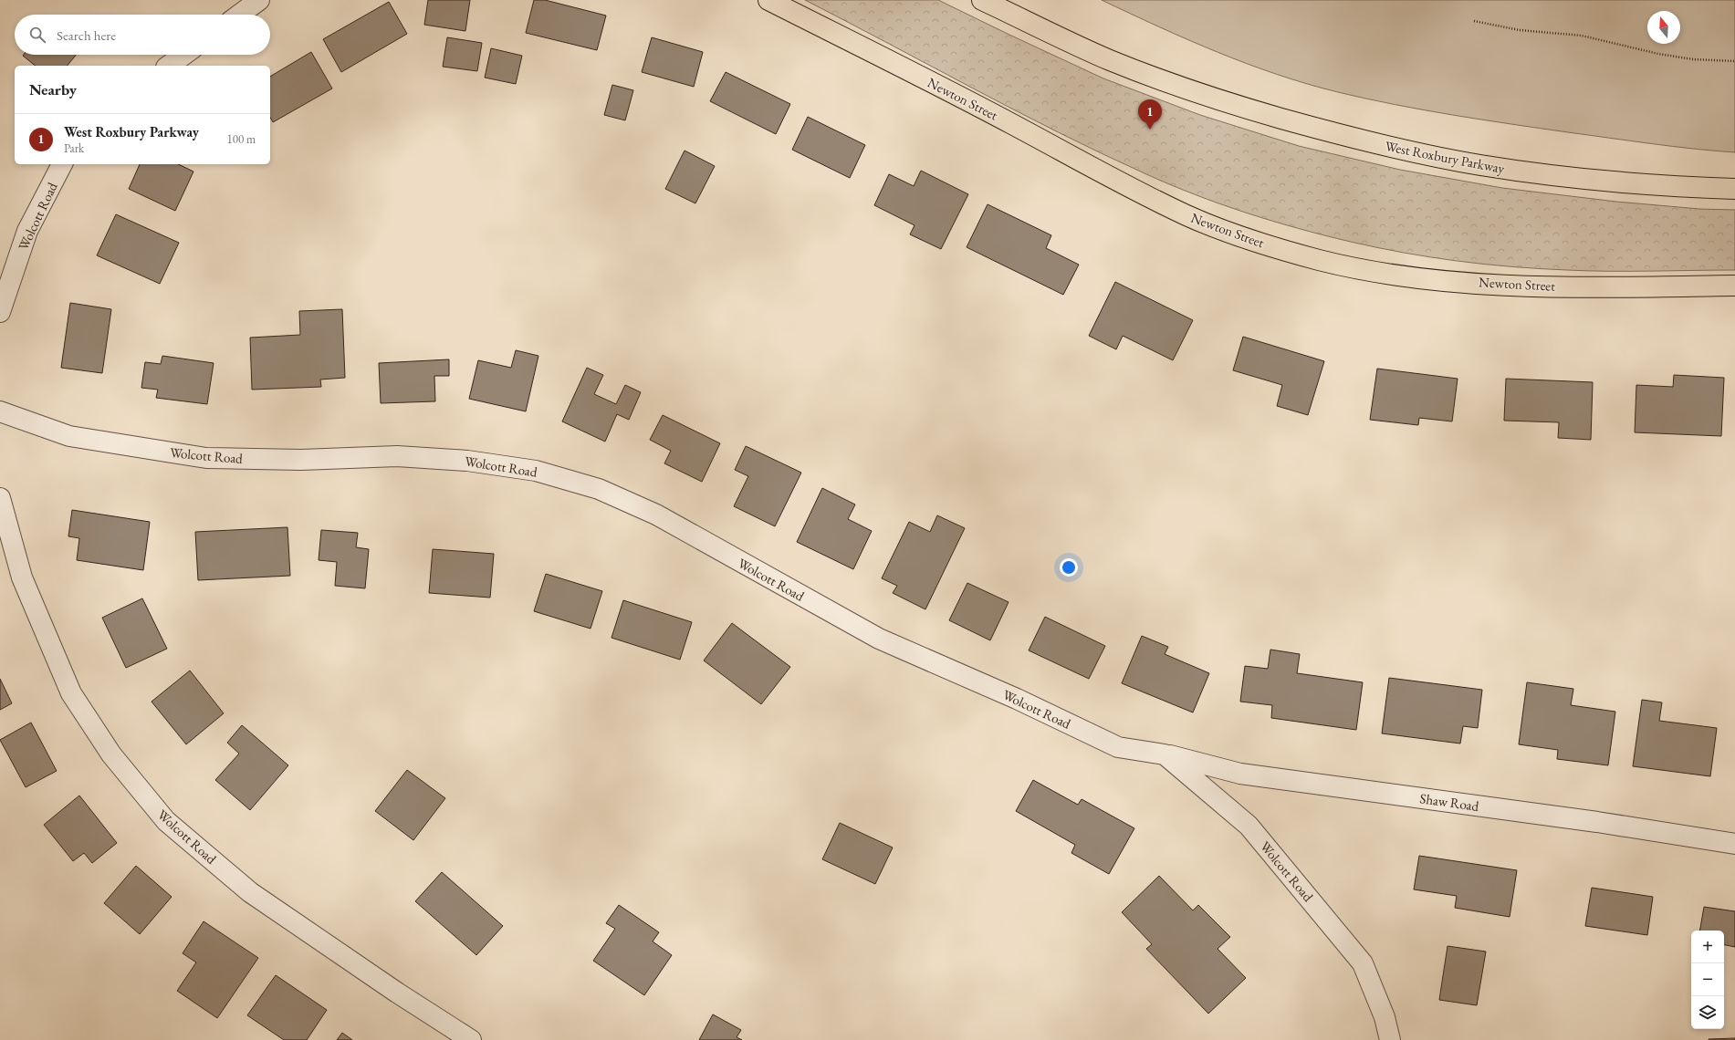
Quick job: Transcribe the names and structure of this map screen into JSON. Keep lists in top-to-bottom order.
{
  "streets": {
    "main road": ["Newton Street", "West Roxbury Parkway"],
    "street": ["Wolcott Road", "Shaw Road"]
  },
  "crossings": [
    ["Wolcott Road", "Shaw Road"]
  ],
  "north": "top",
  "page": {
    "search": "Search here",
    "heading": "Nearby",
    "pins": "1",
    "list": [
      {
        "mark": "1",
        "name": "West Roxbury Parkway",
        "note": "Park",
        "value": "100 m"
      }
    ],
    "map_buttons": ["+", "−"]
  }
}
